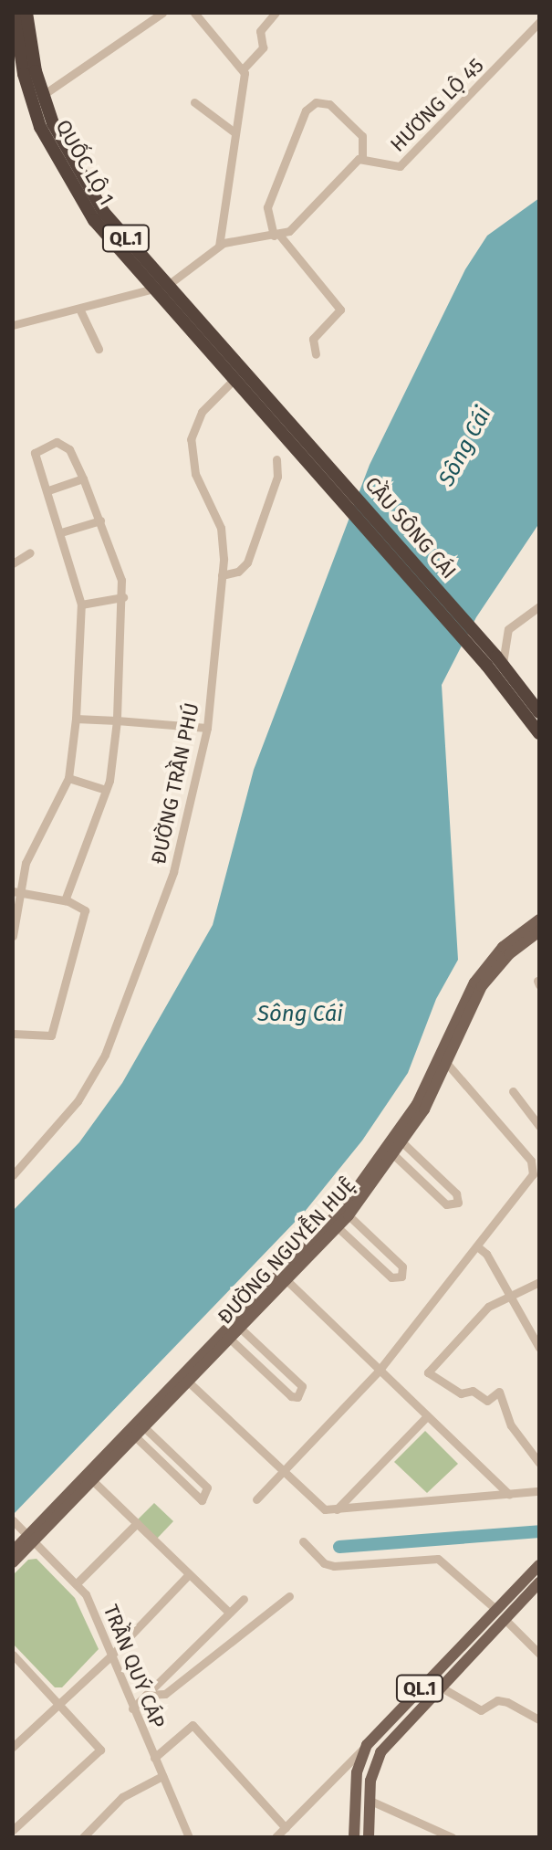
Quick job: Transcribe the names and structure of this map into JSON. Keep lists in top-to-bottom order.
{
  "streets": {
    "highway": ["QUỐC LỘ 1", "QL.1", "CẦU SÔNG CÁI"],
    "main road": ["ĐƯỜNG NGUYỄN HUỆ"],
    "street": ["HƯƠNG LỘ 45", "ĐƯỜNG TRẦN PHÚ", "TRẦN QUÝ CÁP"]
  },
  "crossings": [
    ["HƯƠNG LỘ 45", "QUỐC LỘ 1"],
    ["QUỐC LỘ 1", "CẦU SÔNG CÁI"],
    ["QUỐC LỘ 1", "ĐƯỜNG TRẦN PHÚ"],
    ["QL.1", "CẦU SÔNG CÁI"],
    ["ĐƯỜNG NGUYỄN HUỆ", "TRẦN QUÝ CÁP"]
  ],
  "water": ["Sông Cái"]
}
